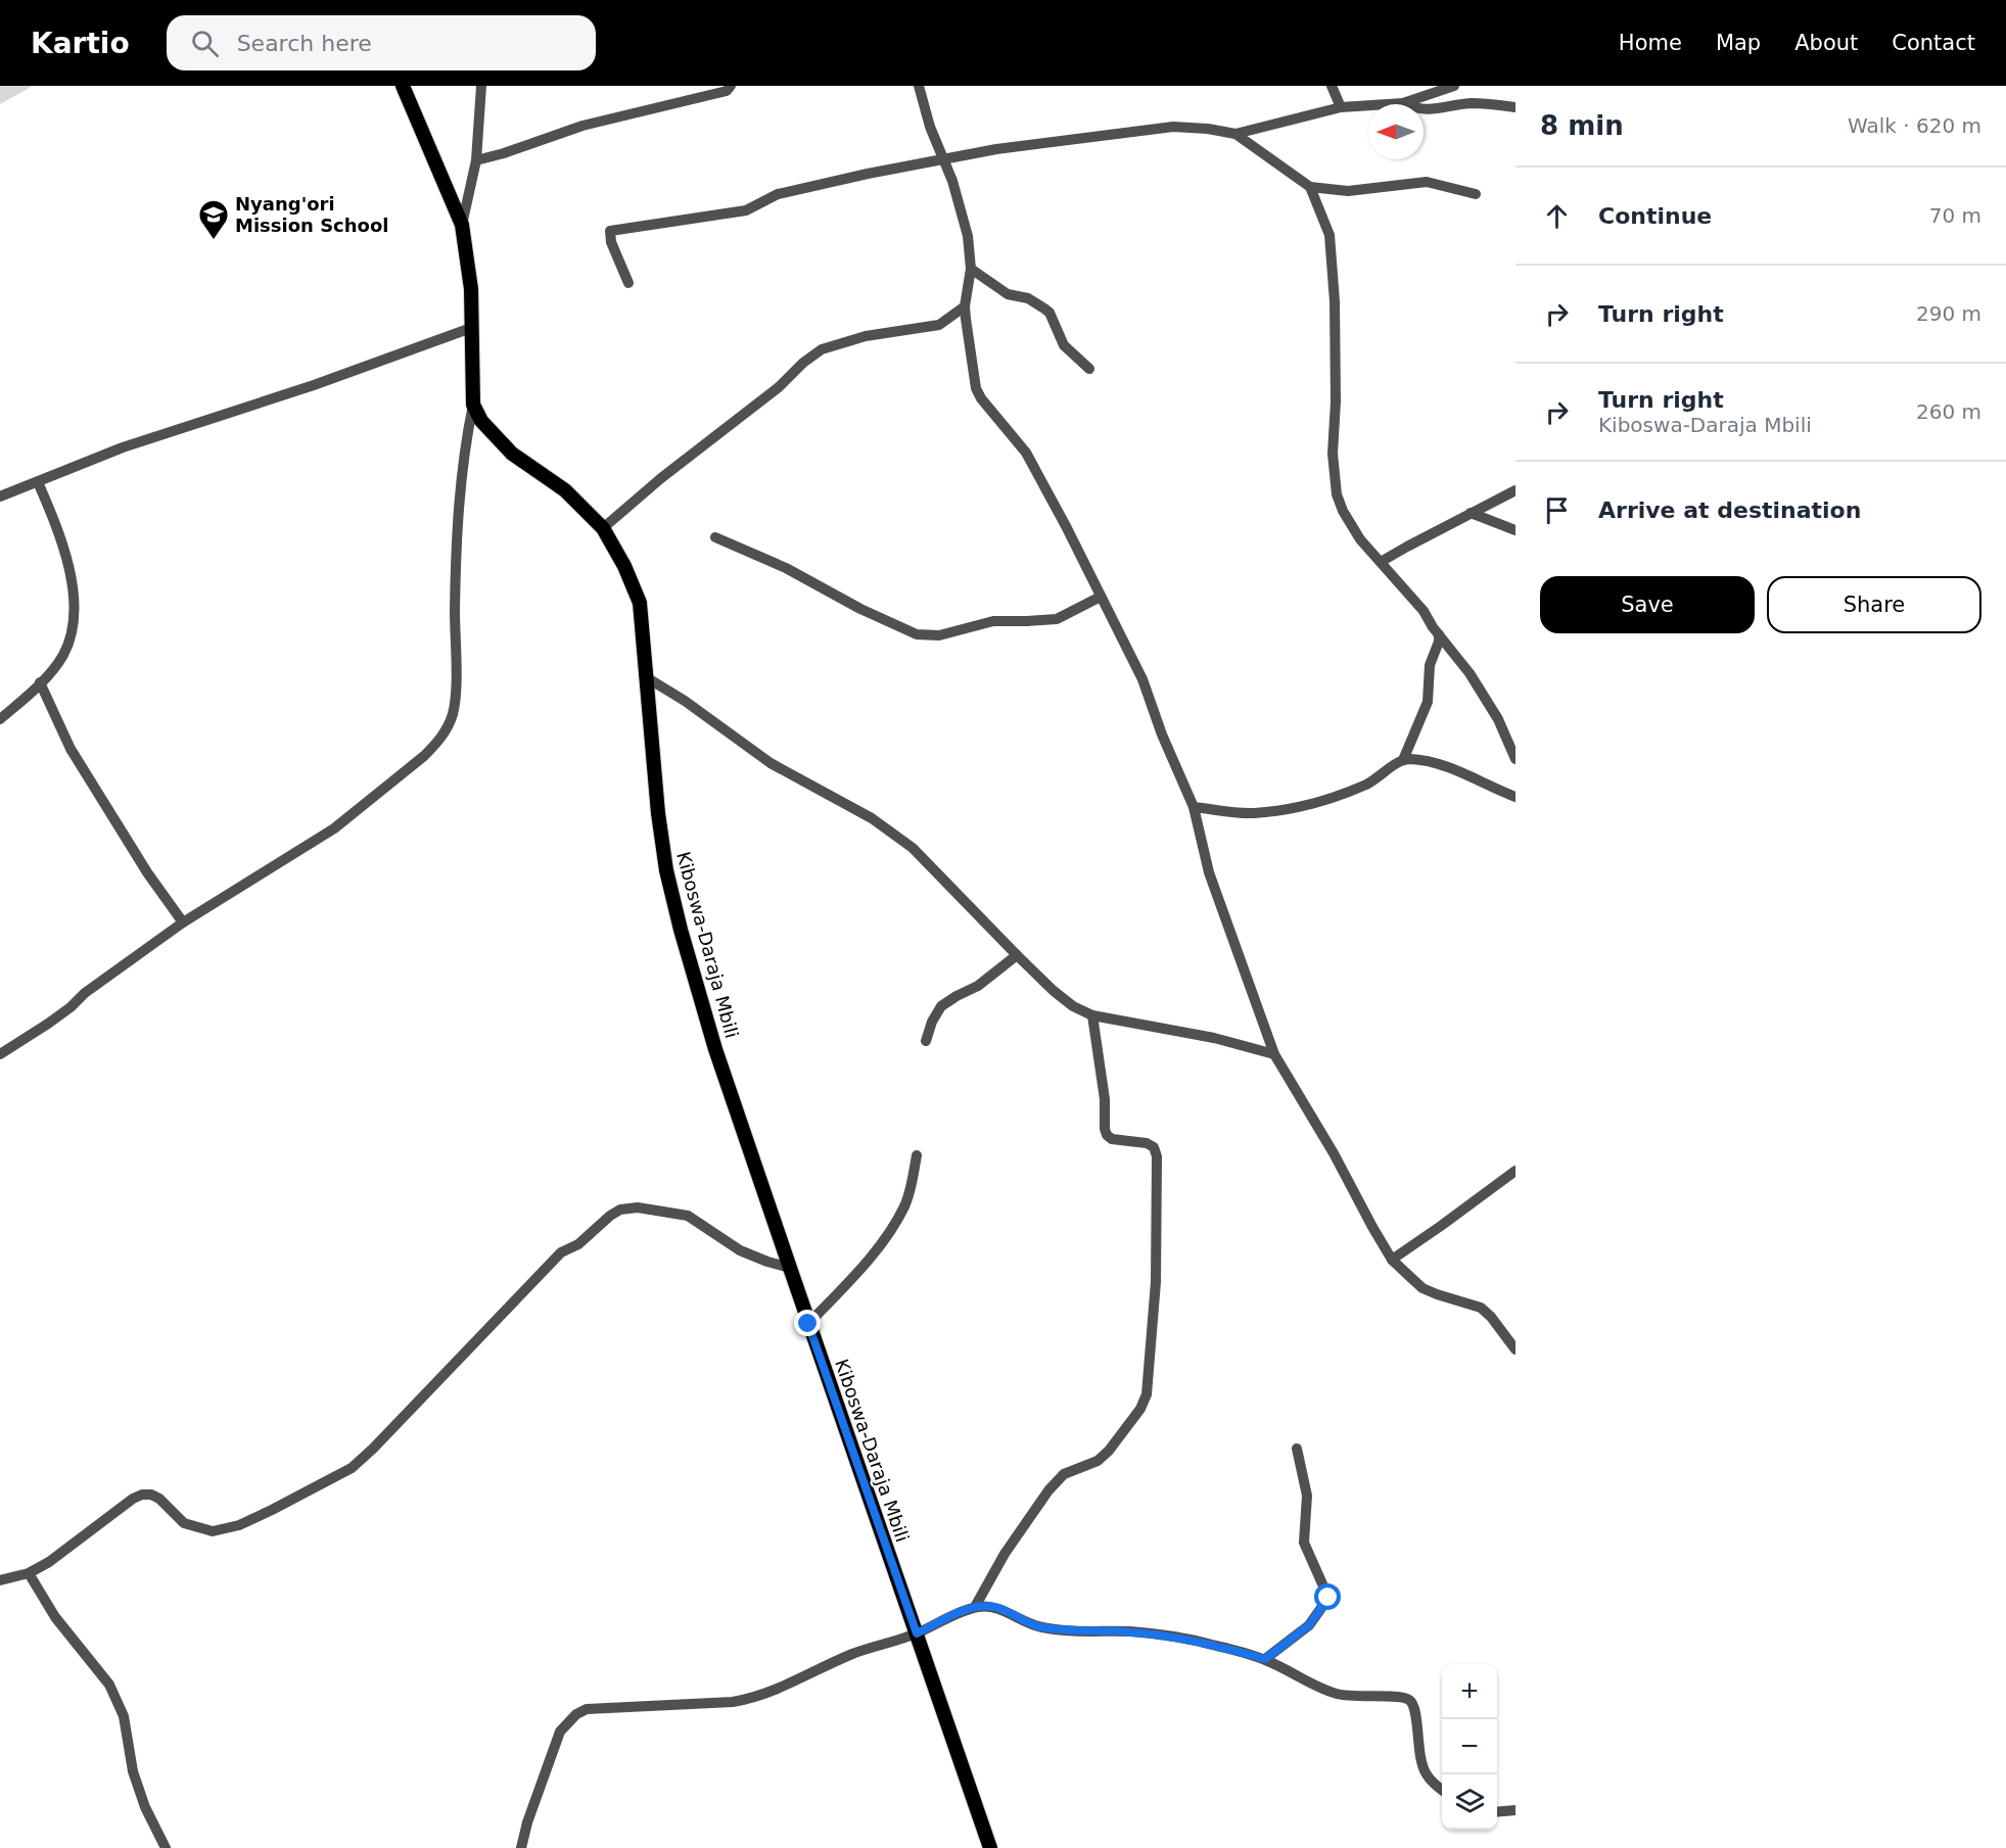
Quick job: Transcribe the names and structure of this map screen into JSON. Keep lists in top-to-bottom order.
{
  "streets": {
    "main road": ["Kiboswa-Daraja Mbili"]
  },
  "places": {
    "school or university": ["Nyang'ori Mission School"]
  },
  "north": "left",
  "page": {
    "header": "Kartio",
    "search": "Search here",
    "nav": [
      "Home",
      "Map",
      "About",
      "Contact"
    ],
    "heading": ["8 min", "Walk · 620 m"],
    "list": [
      ["Continue", "70 m"],
      ["Turn right", "290 m"],
      ["Turn right", "Kiboswa-Daraja Mbili", "260 m"],
      "Arrive at destination"
    ],
    "buttons": ["Save", "Share"],
    "map_buttons": ["+", "−"]
  }
}
